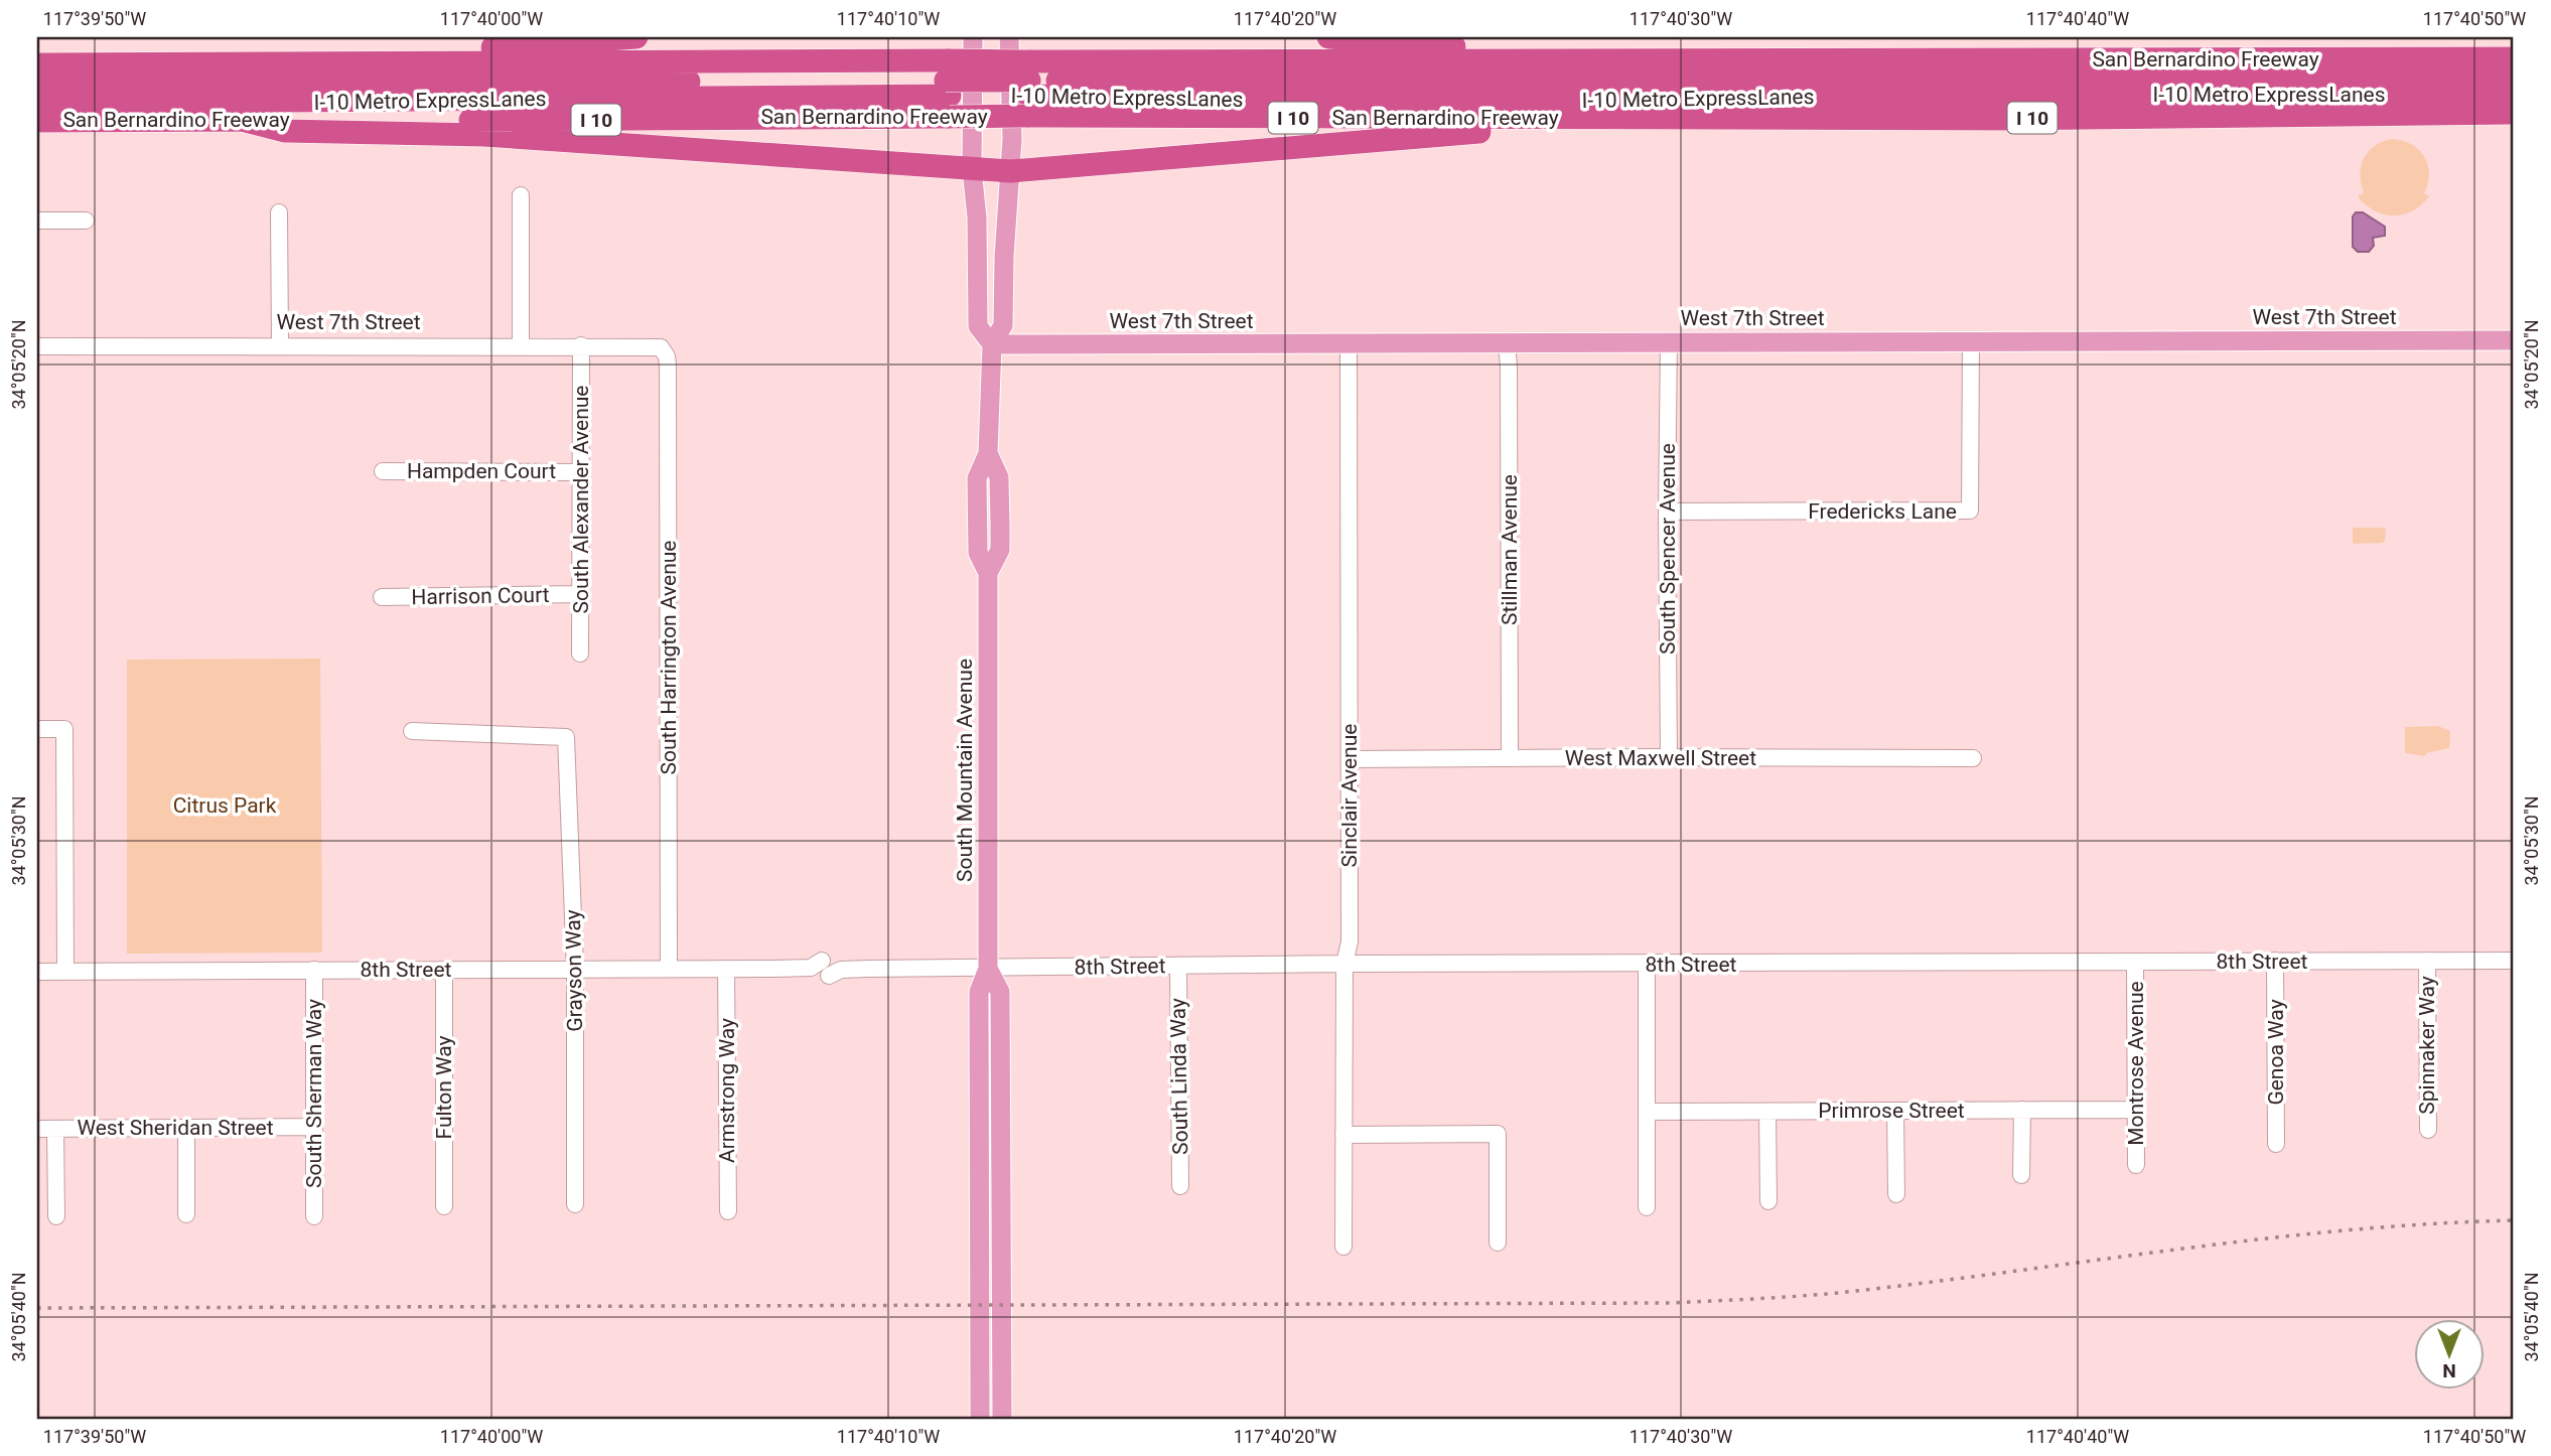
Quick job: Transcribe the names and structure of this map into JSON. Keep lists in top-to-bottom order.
{
  "streets": {
    "highway": ["San Bernardino Freeway", "I-10 Metro ExpressLanes", "I 10"],
    "main road": ["West 7th Street", "South Mountain Avenue"],
    "street": [
      "Hampden Court",
      "South Alexander Avenue",
      "Fredericks Lane",
      "South Spencer Avenue",
      "Stillman Avenue",
      "Harrison Court",
      "South Harrington Avenue",
      "West Maxwell Street",
      "Sinclair Avenue",
      "8th Street",
      "Grayson Way",
      "Spinnaker Way",
      "Genoa Way",
      "Montrose Avenue",
      "South Linda Way",
      "Fulton Way",
      "Armstrong Way",
      "South Sherman Way",
      "Primrose Street",
      "West Sheridan Street"
    ]
  },
  "crossings": [
    ["San Bernardino Freeway", "I-10 Metro ExpressLanes"],
    ["West 7th Street", "South Alexander Avenue"],
    ["West 7th Street", "Fredericks Lane"],
    ["West 7th Street", "South Spencer Avenue"],
    ["West 7th Street", "Stillman Avenue"],
    ["West 7th Street", "South Harrington Avenue"],
    ["West 7th Street", "South Mountain Avenue"],
    ["West 7th Street", "Sinclair Avenue"],
    ["Hampden Court", "South Alexander Avenue"],
    ["South Alexander Avenue", "Harrison Court"],
    ["Fredericks Lane", "South Spencer Avenue"],
    ["South Spencer Avenue", "West Maxwell Street"],
    ["Stillman Avenue", "West Maxwell Street"],
    ["South Harrington Avenue", "8th Street"],
    ["West Maxwell Street", "Sinclair Avenue"],
    ["South Mountain Avenue", "8th Street"],
    ["Sinclair Avenue", "8th Street"],
    ["8th Street", "Grayson Way"],
    ["8th Street", "Spinnaker Way"],
    ["8th Street", "Genoa Way"],
    ["8th Street", "Montrose Avenue"],
    ["8th Street", "South Linda Way"],
    ["8th Street", "Fulton Way"],
    ["8th Street", "Armstrong Way"],
    ["8th Street", "South Sherman Way"],
    ["Montrose Avenue", "Primrose Street"],
    ["South Sherman Way", "West Sheridan Street"]
  ],
  "parks": ["Citrus Park"],
  "north": "bottom",
  "coordinates": [
    "117°39'50\"W",
    "117°40'00\"W",
    "117°40'10\"W",
    "117°40'20\"W",
    "117°40'30\"W",
    "117°40'40\"W",
    "117°40'50\"W",
    "34°05'20\"N",
    "34°05'30\"N",
    "34°05'40\"N"
  ]
}
